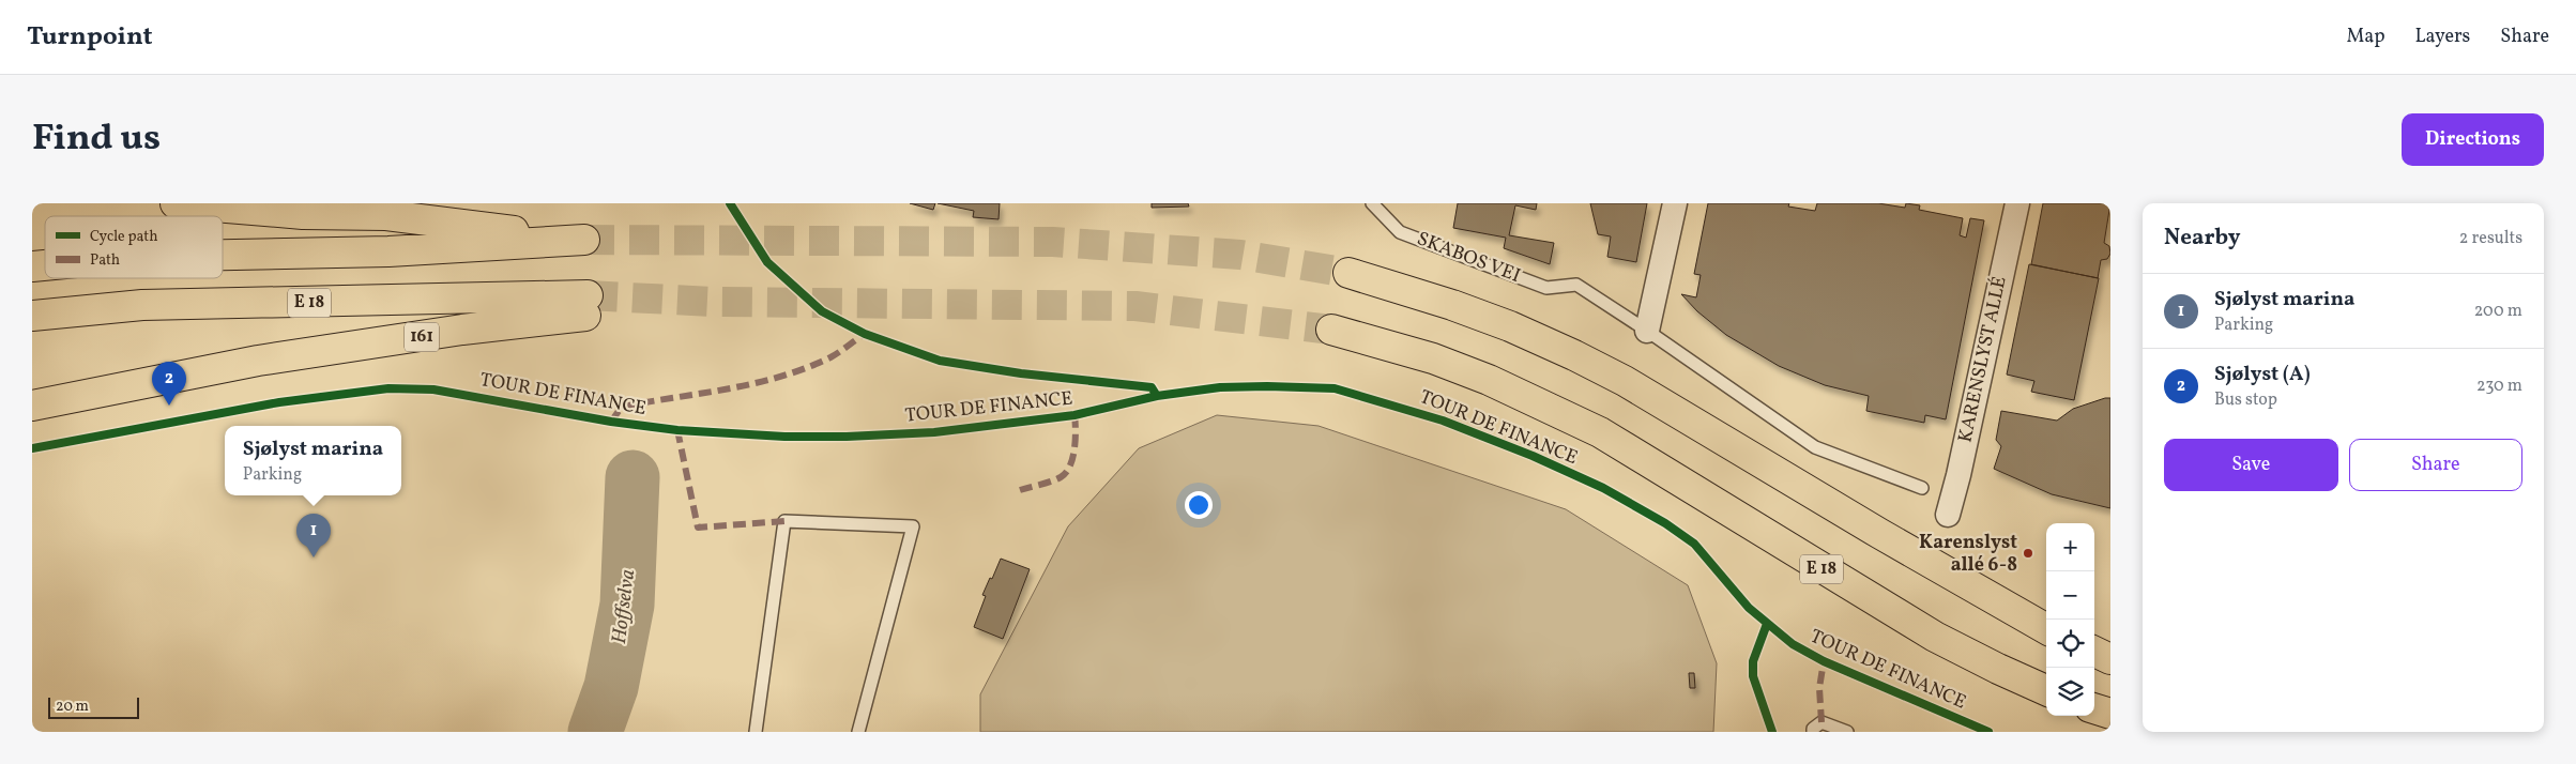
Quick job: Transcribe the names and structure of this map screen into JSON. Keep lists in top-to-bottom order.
{
  "streets": {
    "highway": ["E 18", "161"],
    "street": ["KARENSLYST ALLÉ"],
    "lane": ["SKABOS VEI"],
    "cycle path": ["TOUR DE FINANCE"]
  },
  "crossings": [
    ["E 18", "161"]
  ],
  "water": ["Hoffselva"],
  "places": ["Karenslyst allé 6-8"],
  "legend": ["Cycle path", "Path"],
  "scale_bar": "20 m",
  "page": {
    "header": "Turnpoint",
    "nav": ["Map", "Layers", "Share"],
    "title": "Find us",
    "buttons": [
      "Directions",
      ["Save", "Share"]
    ],
    "heading": ["Nearby", "2 results"],
    "list": [
      {
        "mark": "1",
        "name": "Sjølyst marina",
        "note": "Parking",
        "value": "200 m"
      },
      {
        "mark": "2",
        "name": "Sjølyst (A)",
        "note": "Bus stop",
        "value": "230 m"
      }
    ],
    "pins": ["2", "1"],
    "popup": ["Sjølyst marina", "Parking"],
    "map_buttons": ["+", "−"],
    "scale": "20 m"
  }
}
